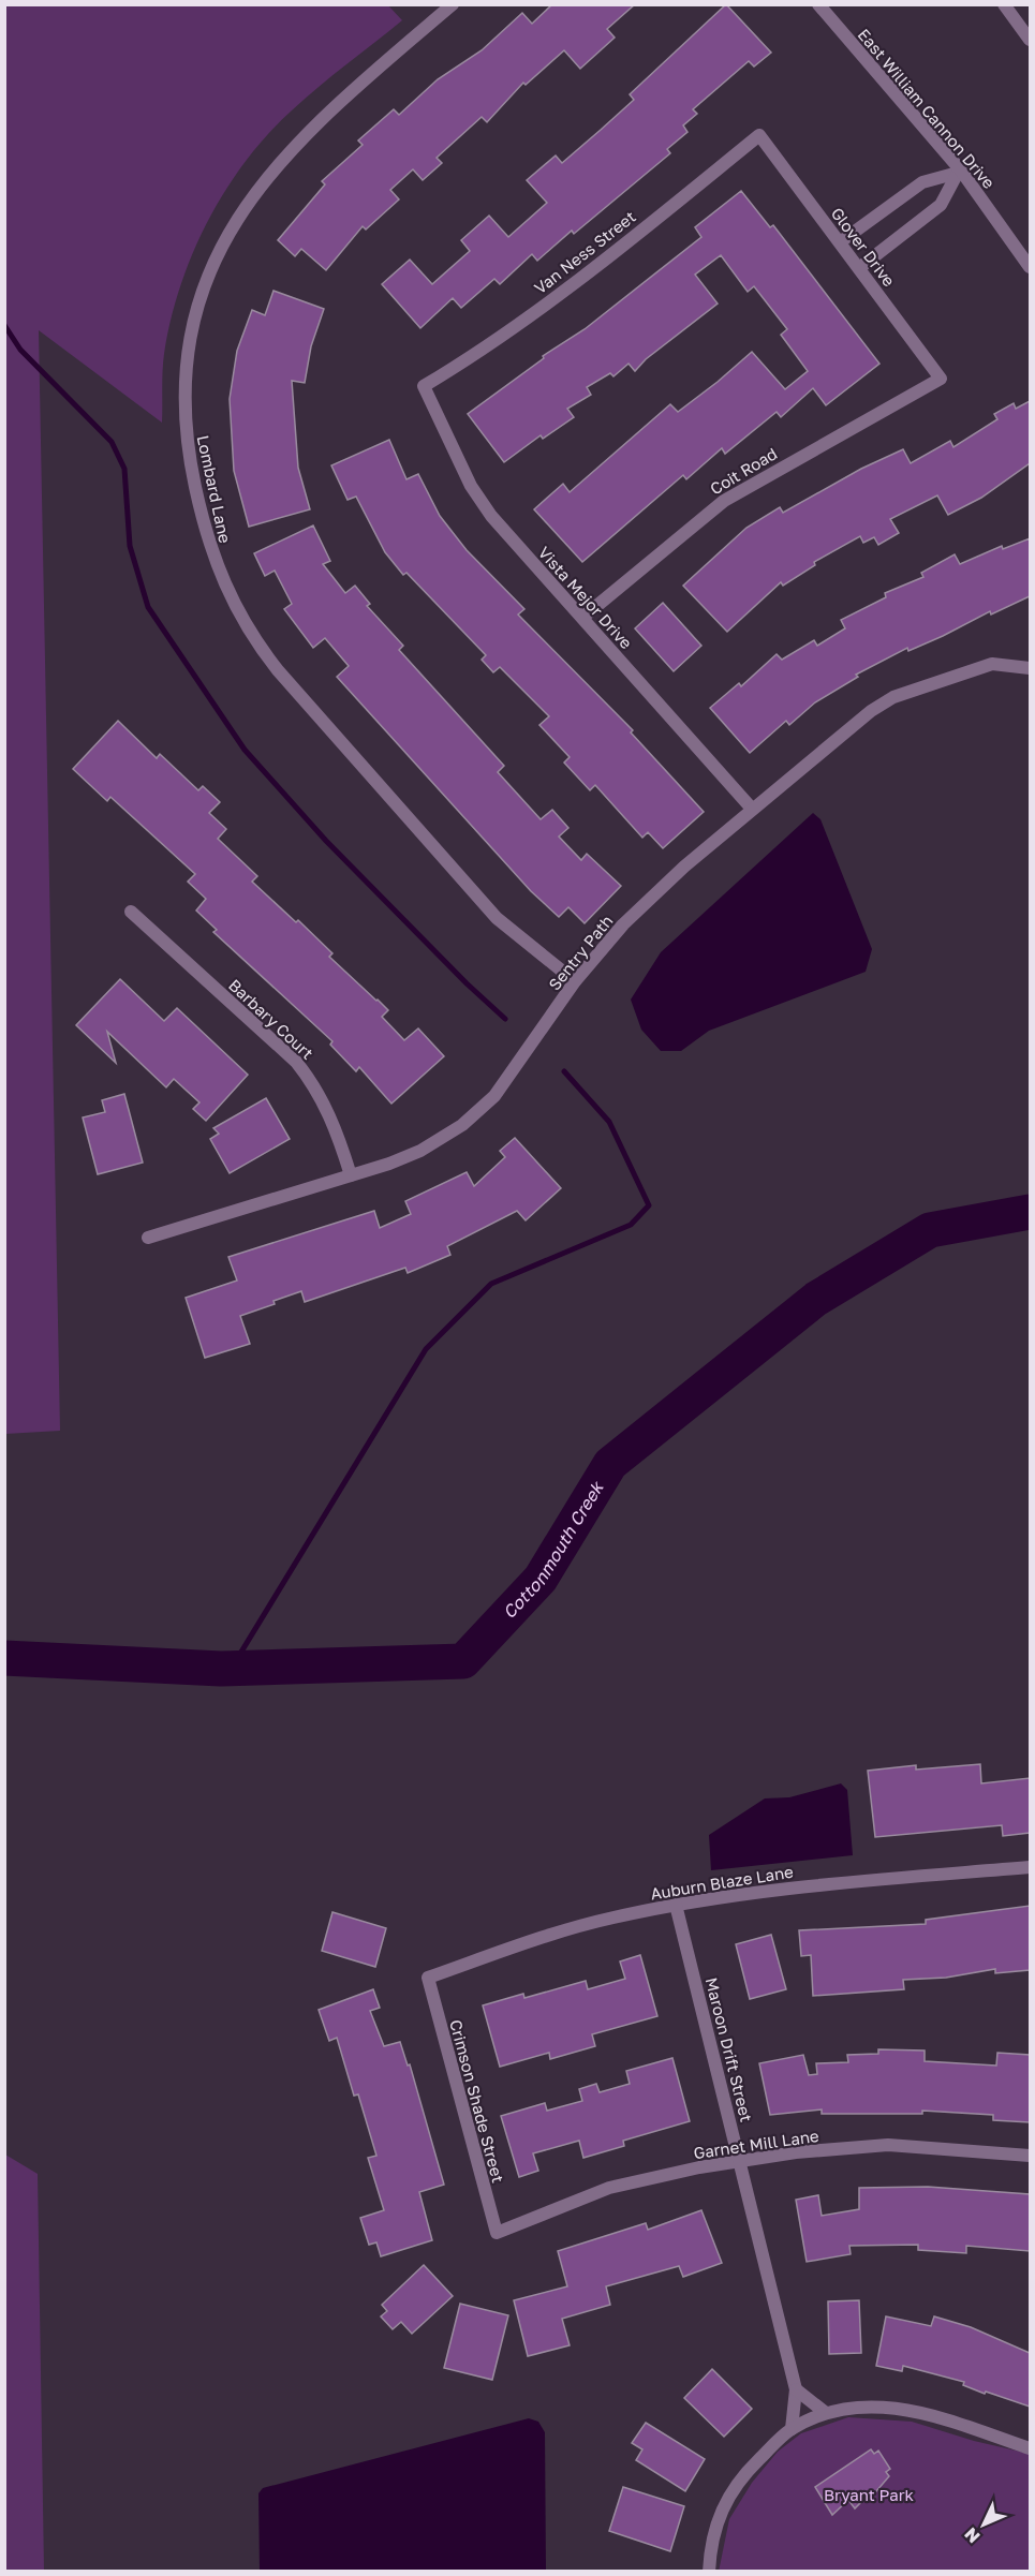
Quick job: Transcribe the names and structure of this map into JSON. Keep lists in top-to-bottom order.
{
  "streets": {
    "street": [
      "East William Cannon Drive",
      "Glover Drive",
      "Van Ness Street",
      "Coit Road",
      "Lombard Lane",
      "Vista Mejor Drive",
      "Sentry Path",
      "Barbary Court",
      "Auburn Blaze Lane",
      "Maroon Drift Street",
      "Crimson Shade Street",
      "Garnet Mill Lane"
    ]
  },
  "crossings": [
    ["Glover Drive", "Van Ness Street"],
    ["Glover Drive", "Coit Road"],
    ["Van Ness Street", "Vista Mejor Drive"],
    ["Coit Road", "Vista Mejor Drive"],
    ["Lombard Lane", "Sentry Path"],
    ["Vista Mejor Drive", "Sentry Path"],
    ["Sentry Path", "Barbary Court"],
    ["Auburn Blaze Lane", "Maroon Drift Street"],
    ["Auburn Blaze Lane", "Crimson Shade Street"],
    ["Maroon Drift Street", "Garnet Mill Lane"],
    ["Crimson Shade Street", "Garnet Mill Lane"]
  ],
  "water": ["Cottonmouth Creek"],
  "parks": ["Bryant Park"],
  "north": "bottom left"
}
